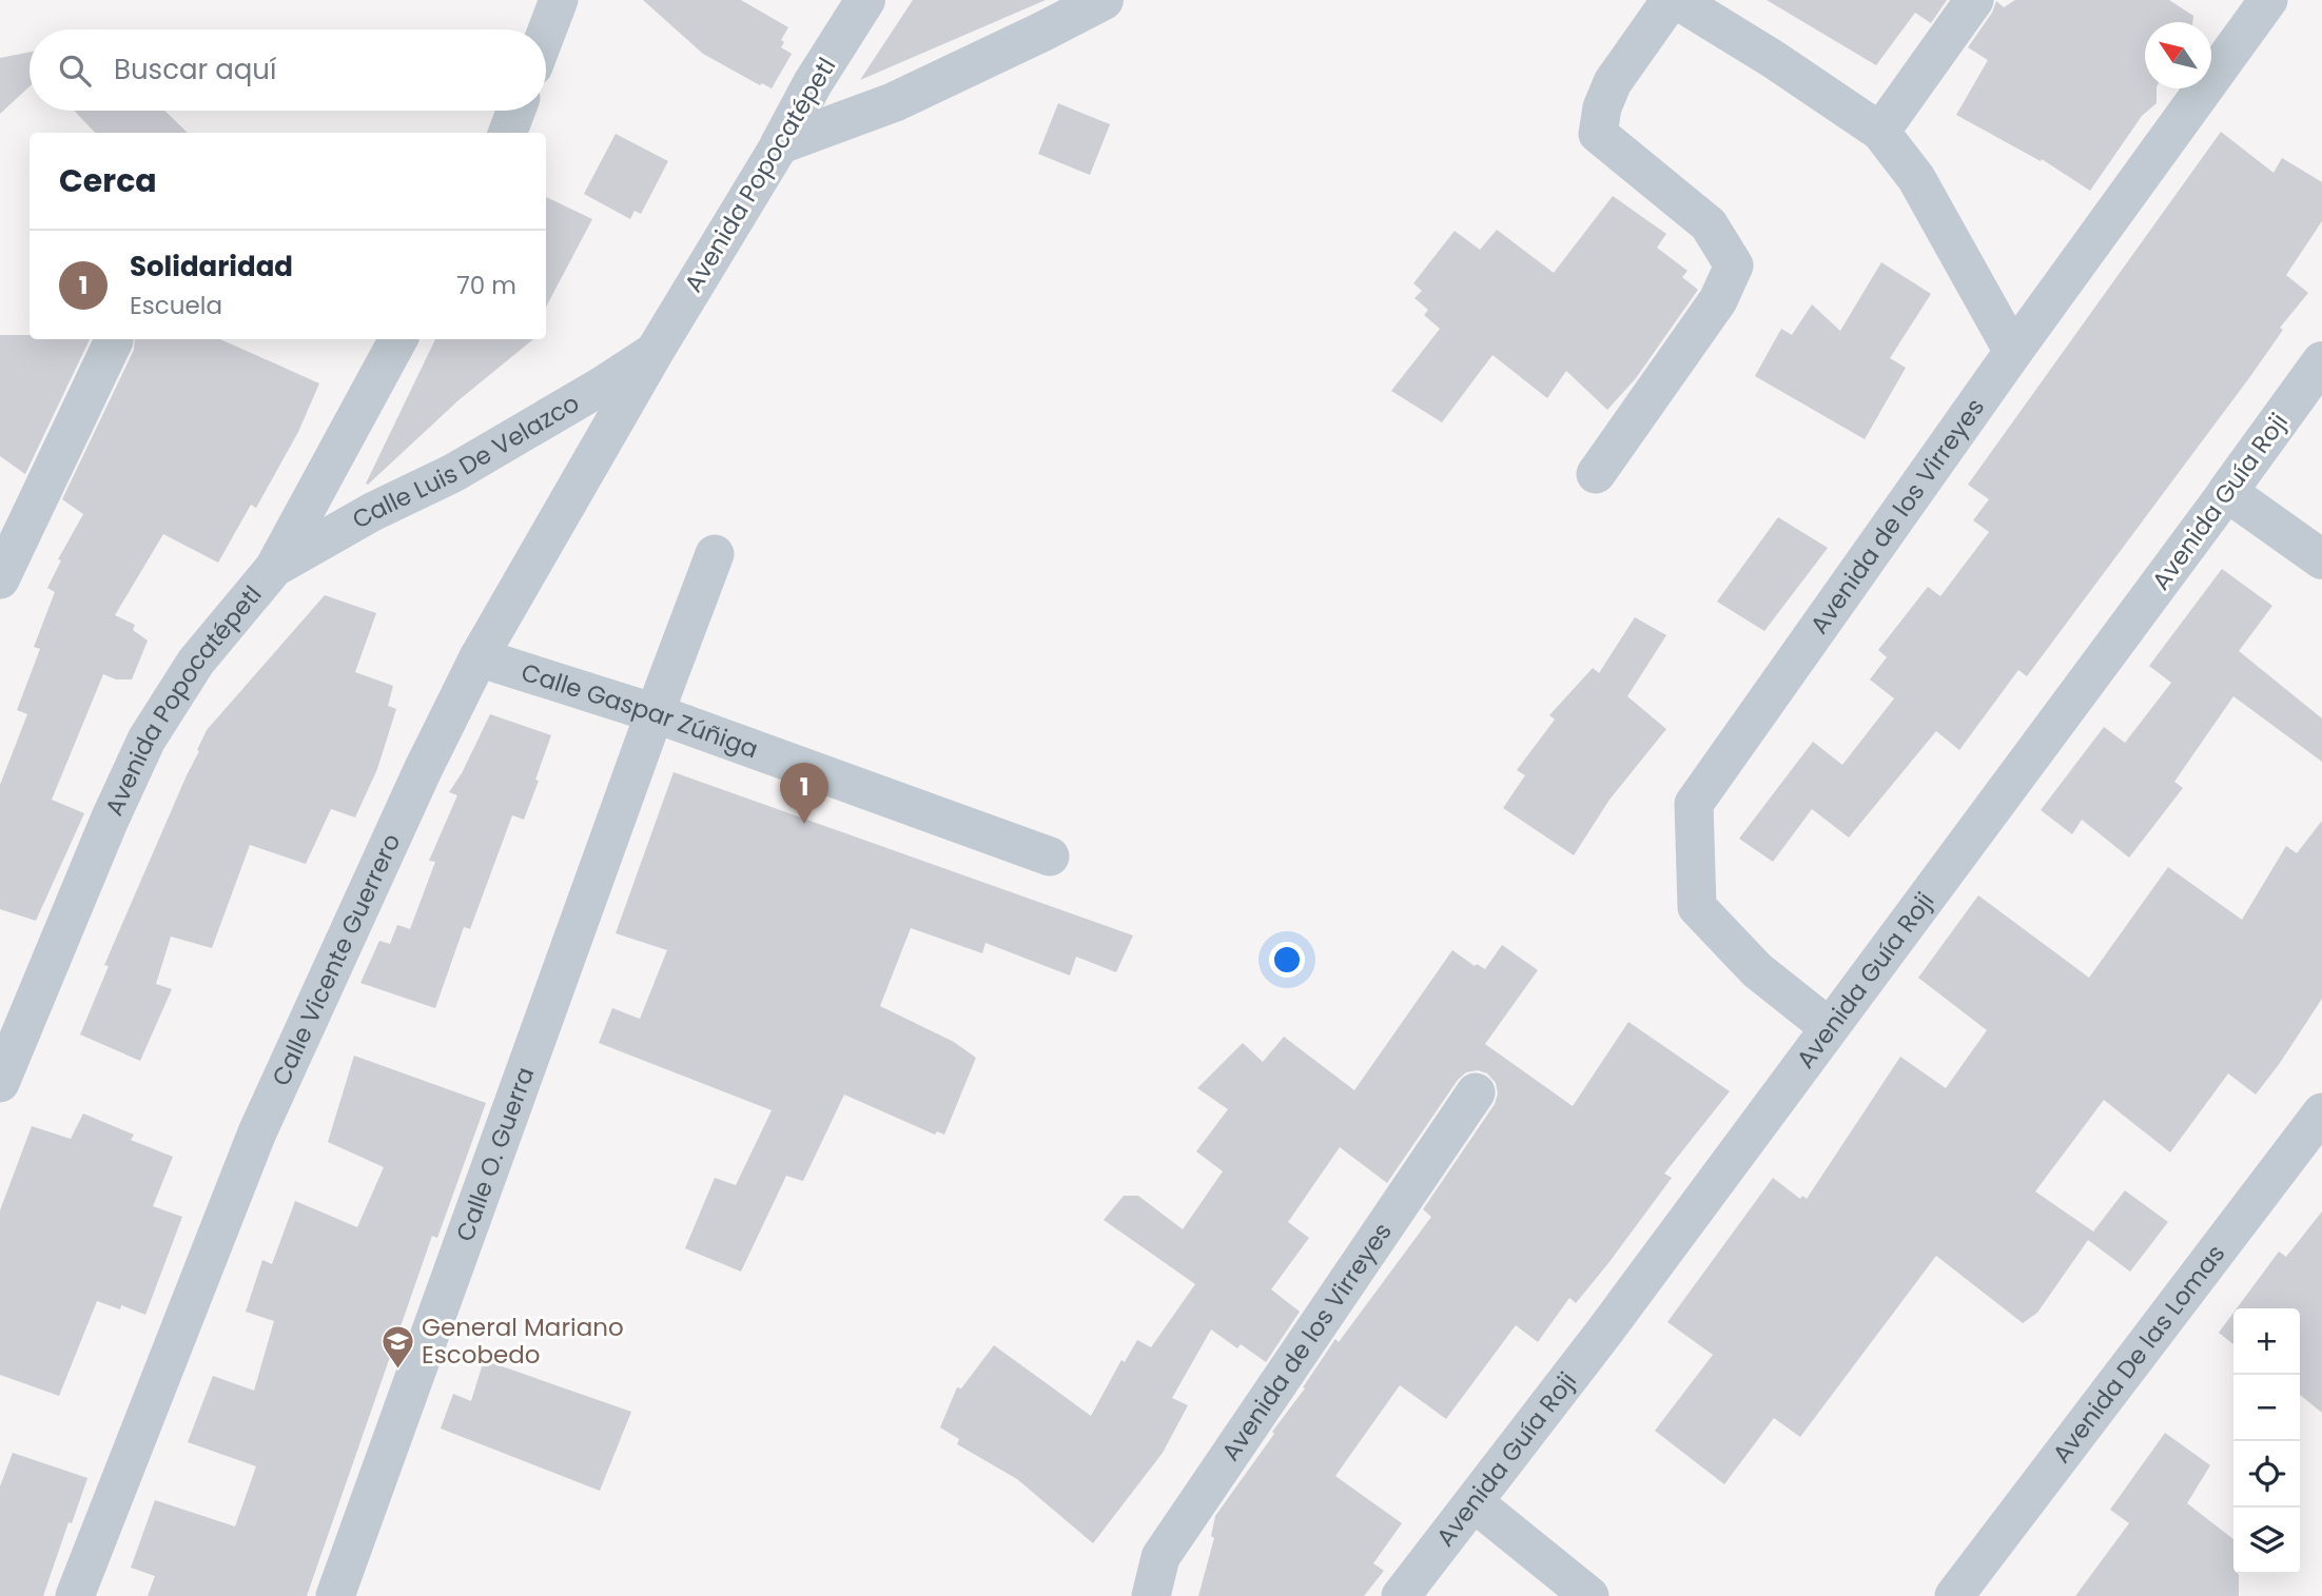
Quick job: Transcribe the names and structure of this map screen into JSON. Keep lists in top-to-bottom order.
{
  "streets": {
    "street": [
      "Avenida Popocatépetl",
      "Calle Luis De Velazco",
      "Avenida Guía Roji",
      "Avenida de los Virreyes",
      "Calle Gaspar Zúñiga",
      "Calle Vicente Guerrero",
      "Calle O. Guerra",
      "Avenida De las Lomas"
    ]
  },
  "crossings": [
    ["Avenida Popocatépetl", "Calle Luis De Velazco"],
    ["Avenida Popocatépetl", "Calle Vicente Guerrero"],
    ["Calle Luis De Velazco", "Calle Vicente Guerrero"],
    ["Avenida Guía Roji", "Avenida de los Virreyes"],
    ["Calle Gaspar Zúñiga", "Calle Vicente Guerrero"],
    ["Calle Gaspar Zúñiga", "Calle O. Guerra"]
  ],
  "places": {
    "school or university": ["General Mariano Escobedo"]
  },
  "north": "top left",
  "page": {
    "search": "Buscar aquí",
    "heading": "Cerca",
    "list": [
      {
        "mark": "1",
        "name": "Solidaridad",
        "note": "Escuela",
        "value": "70 m"
      }
    ],
    "pins": "1",
    "map_buttons": ["+", "−"]
  }
}
